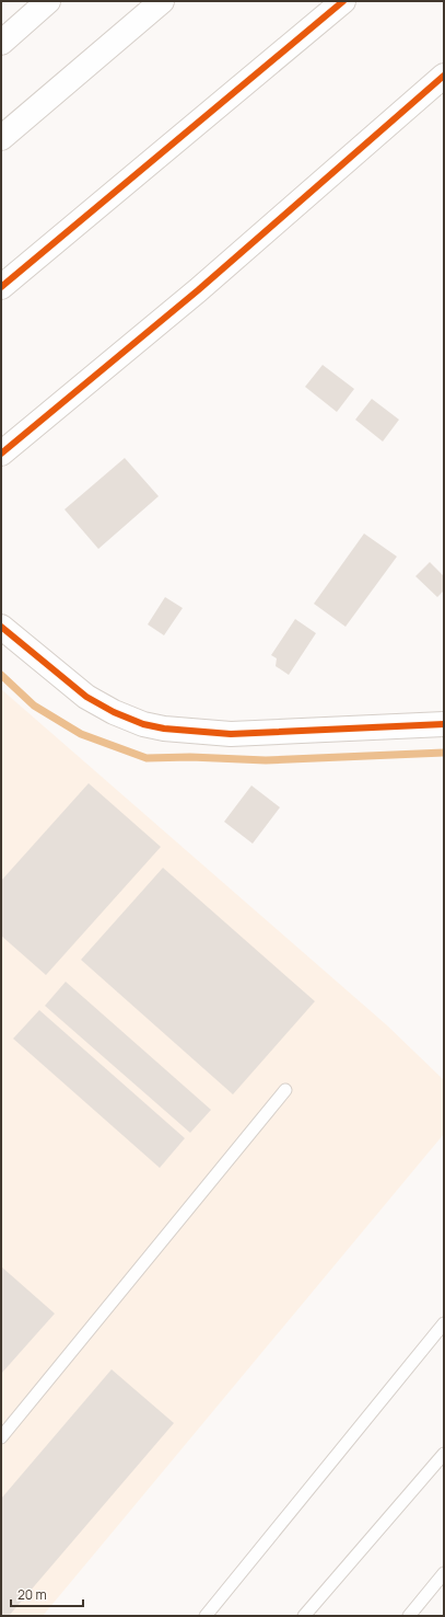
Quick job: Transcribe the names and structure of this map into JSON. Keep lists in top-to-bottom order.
{
  "scale_bar": "20 m"
}
